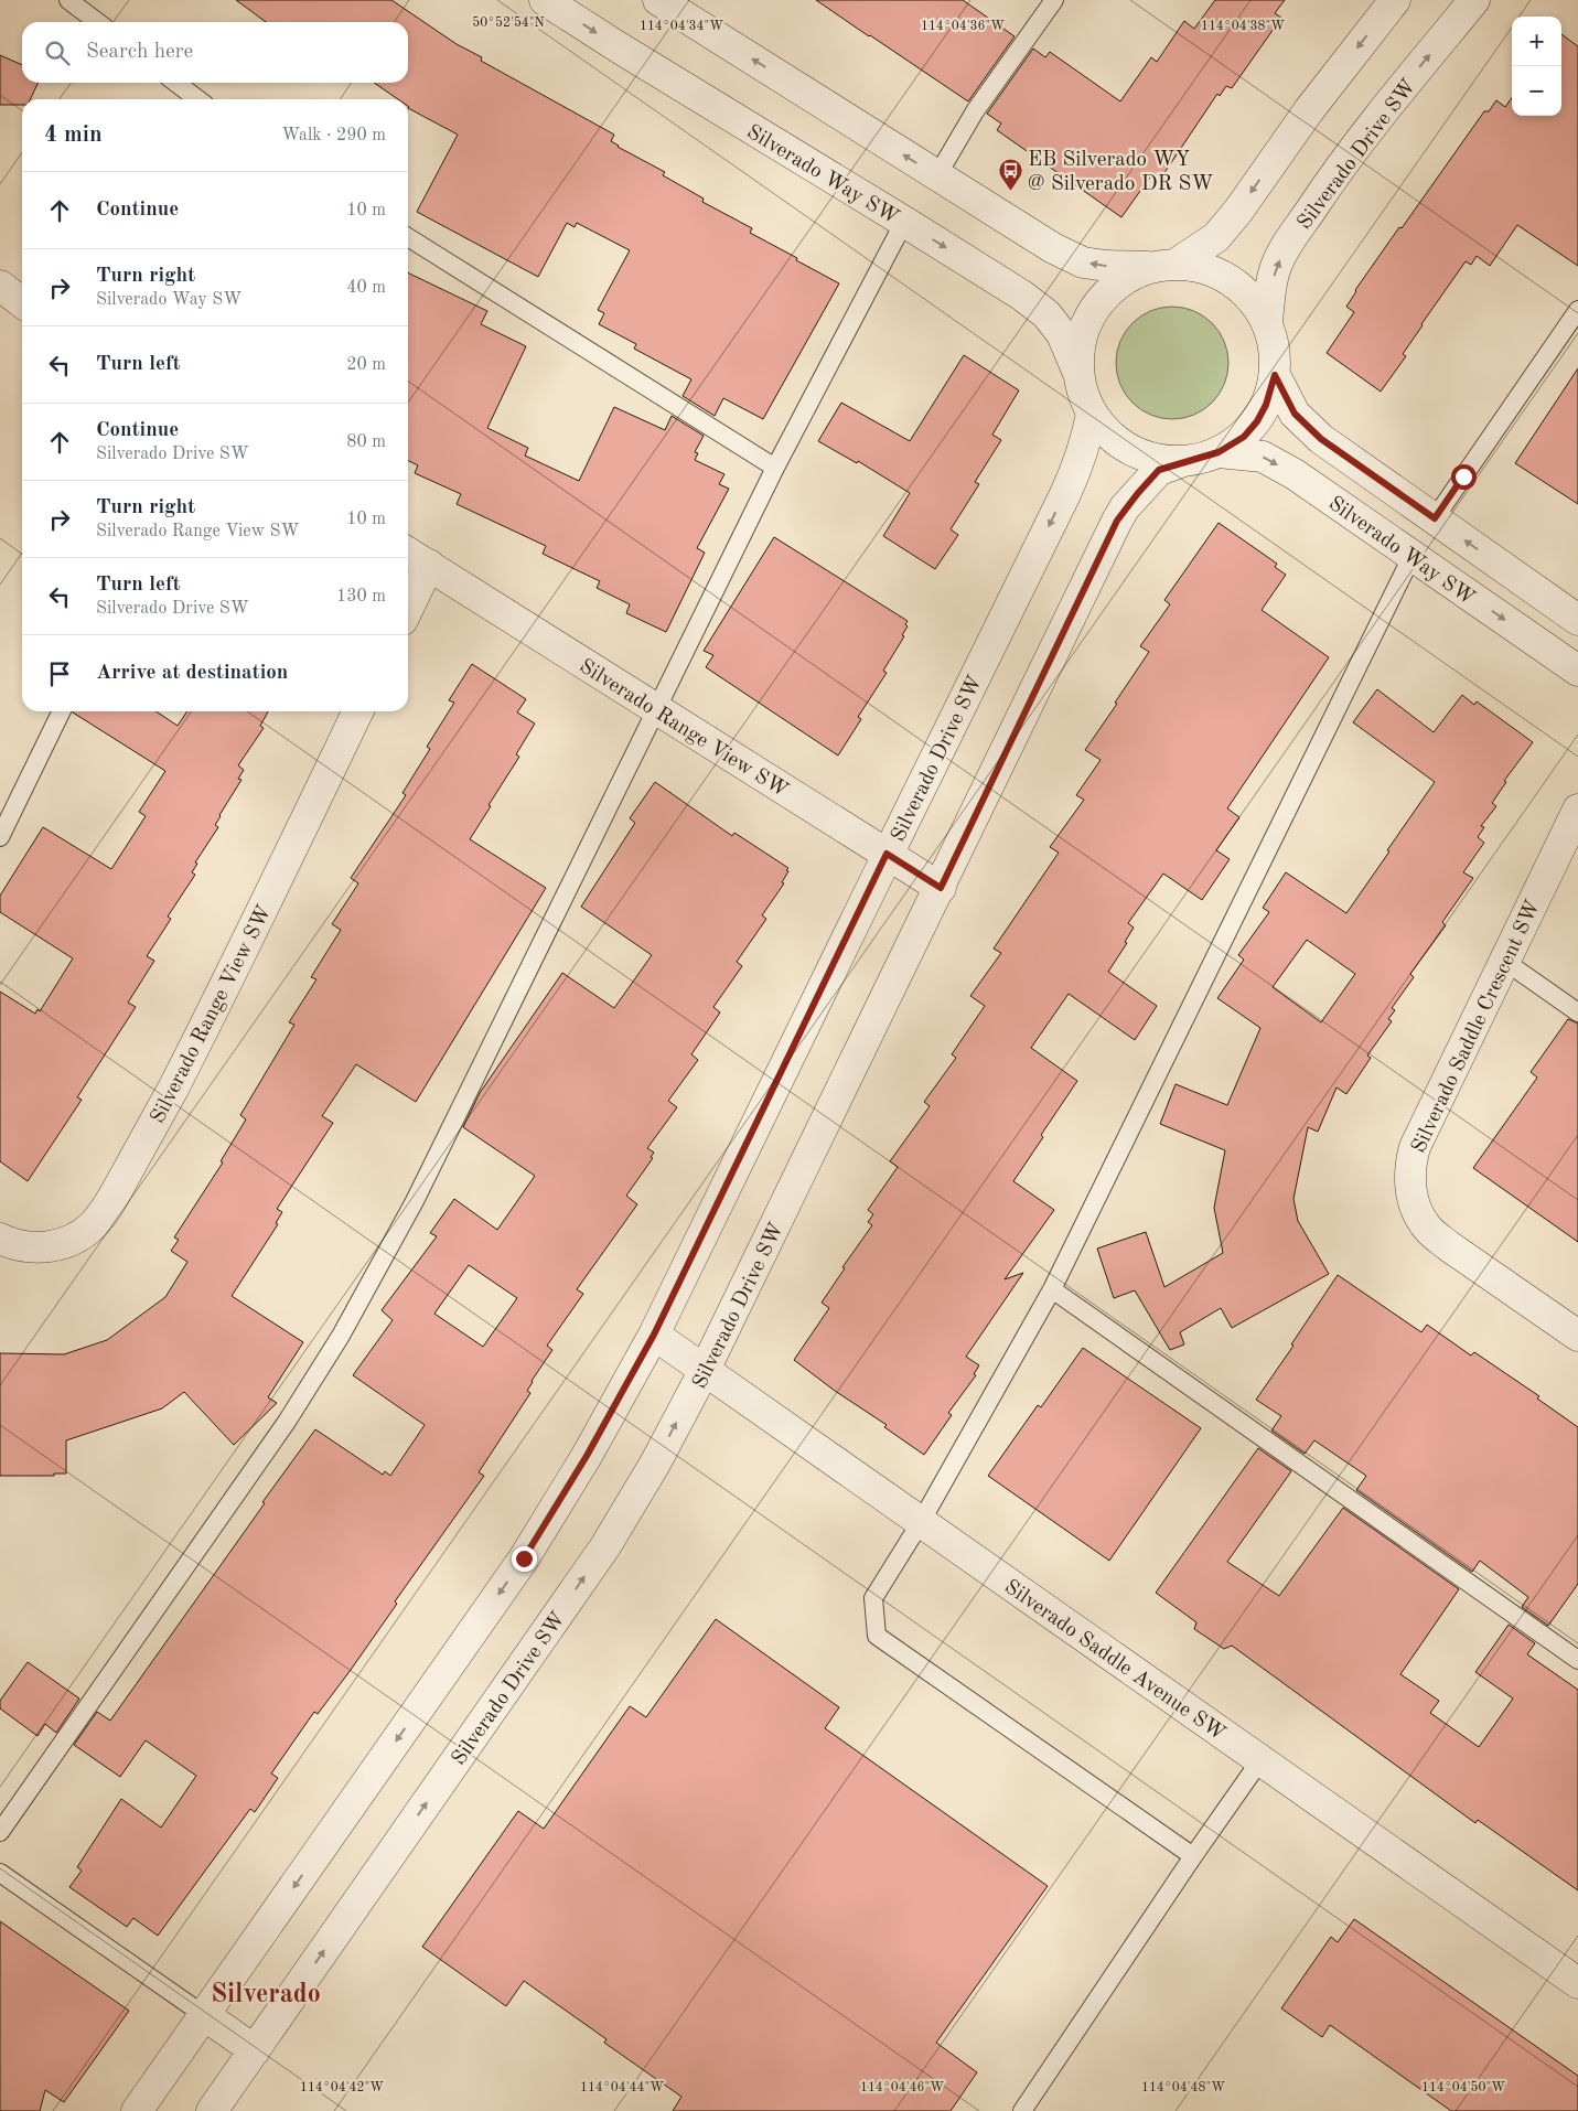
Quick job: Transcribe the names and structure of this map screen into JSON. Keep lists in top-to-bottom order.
{
  "streets": {
    "street": [
      "Silverado Drive SW",
      "Silverado Way SW",
      "Silverado Range View SW",
      "Silverado Saddle Crescent SW",
      "Silverado Saddle Avenue SW"
    ]
  },
  "crossings": [
    ["Silverado Drive SW", "Silverado Way SW"],
    ["Silverado Drive SW", "Silverado Range View SW"],
    ["Silverado Drive SW", "Silverado Saddle Avenue SW"]
  ],
  "districts": ["Silverado"],
  "places": {
    "bus stop": ["EB Silverado WY @ Silverado DR SW"]
  },
  "page": {
    "map_buttons": ["+", "−"],
    "search": "Search here",
    "heading": ["4 min", "Walk · 290 m"],
    "list": [
      ["Continue", "10 m"],
      ["Turn right", "Silverado Way SW", "40 m"],
      ["Turn left", "20 m"],
      ["Continue", "Silverado Drive SW", "80 m"],
      ["Turn right", "Silverado Range View SW", "10 m"],
      ["Turn left", "Silverado Drive SW", "130 m"],
      "Arrive at destination"
    ]
  },
  "coordinates": [
    "50°52'54\"N",
    "114°04'34\"W",
    "114°04'36\"W",
    "114°04'38\"W",
    "114°04'42\"W",
    "114°04'44\"W",
    "114°04'46\"W",
    "114°04'48\"W",
    "114°04'50\"W"
  ]
}
